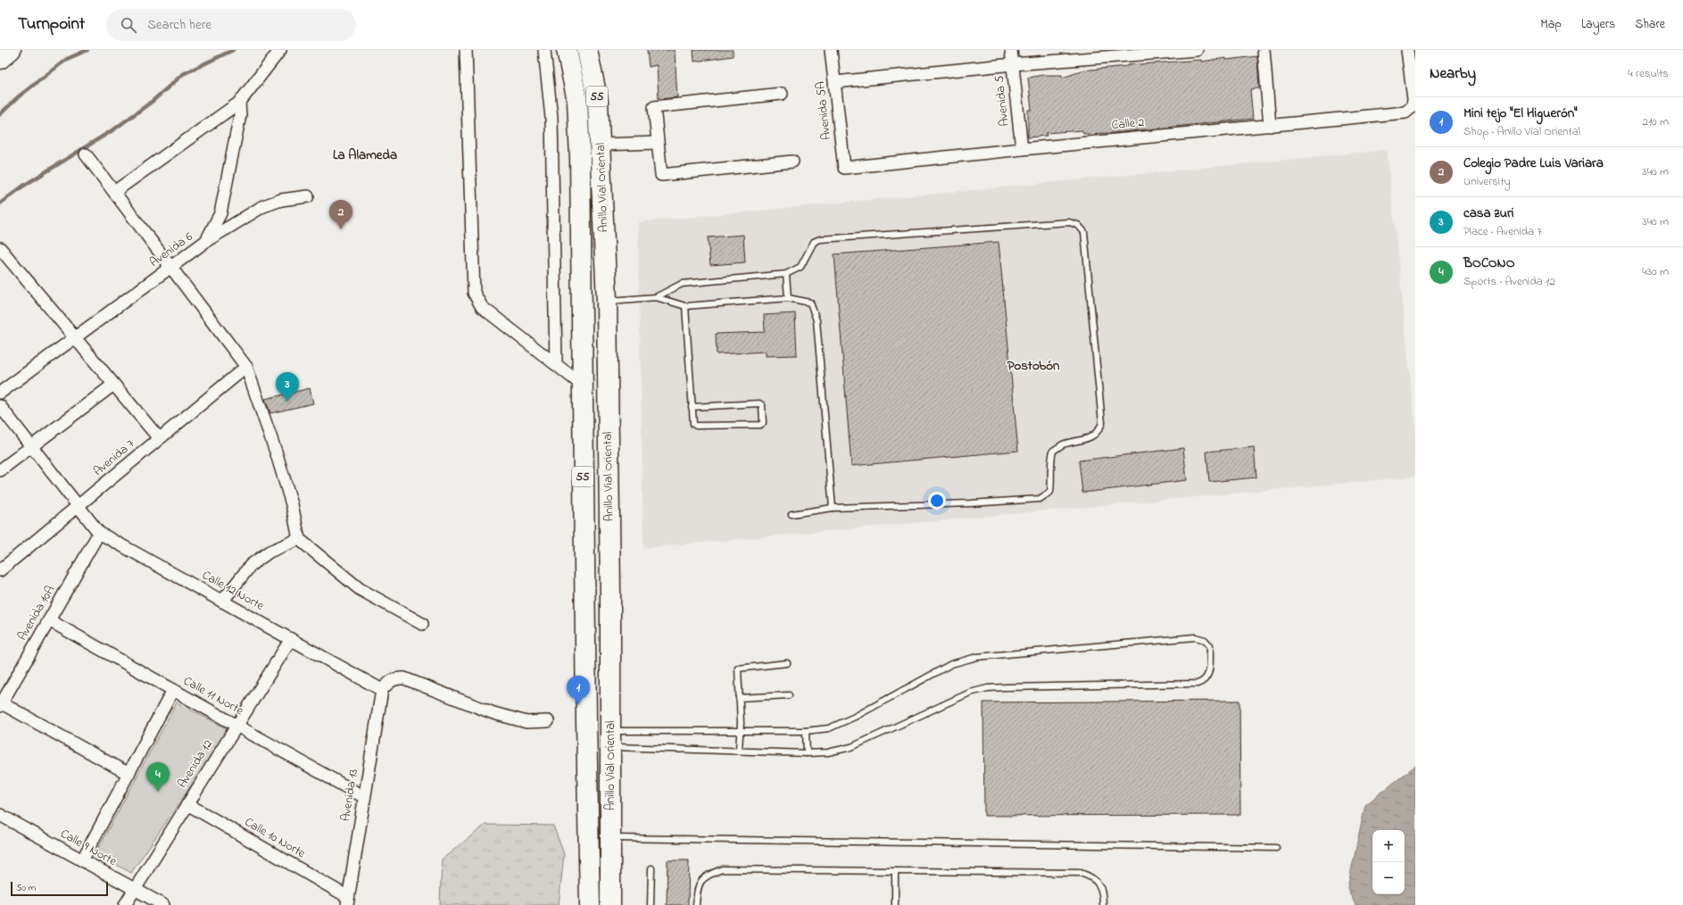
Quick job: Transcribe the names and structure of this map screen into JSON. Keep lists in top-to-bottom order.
{
  "streets": {
    "highway": ["55", "Anillo Vial Oriental"],
    "street": [
      "Avenida 5",
      "Avenida 5A",
      "Calle 2",
      "Avenida 6",
      "Avenida 7",
      "Calle 12 Norte",
      "Avenida 10A",
      "Calle 11 Norte",
      "Avenida 12",
      "Avenida 13",
      "Calle 10 Norte",
      "Calle 9 Norte"
    ]
  },
  "crossings": [
    ["Avenida 5", "Calle 2"],
    ["Avenida 5A", "Calle 2"],
    ["Avenida 7", "Calle 12 Norte"],
    ["Calle 12 Norte", "Avenida 10A"],
    ["Calle 12 Norte", "Avenida 12"],
    ["Calle 12 Norte", "Avenida 13"],
    ["Avenida 10A", "Calle 11 Norte"],
    ["Calle 11 Norte", "Avenida 12"],
    ["Calle 11 Norte", "Avenida 13"],
    ["Avenida 12", "Calle 10 Norte"],
    ["Avenida 12", "Calle 9 Norte"],
    ["Avenida 13", "Calle 10 Norte"]
  ],
  "districts": ["La Alameda", "Postobón"],
  "scale_bar": "50 m",
  "page": {
    "header": "Turnpoint",
    "search": "Search here",
    "nav": ["Map", "Layers", "Share"],
    "heading": ["Nearby", "4 results"],
    "list": [
      {
        "mark": "1",
        "name": "Mini tejo \"El Higuerón\"",
        "note": "Shop · Anillo Vial Oriental",
        "value": "210 m"
      },
      {
        "mark": "2",
        "name": "Colegio Padre Luis Variara",
        "note": "University",
        "value": "340 m"
      },
      {
        "mark": "3",
        "name": "casa zuri",
        "note": "Place · Avenida 7",
        "value": "340 m"
      },
      {
        "mark": "4",
        "name": "BOCONO",
        "note": "Sports · Avenida 12",
        "value": "430 m"
      }
    ],
    "pins": [
      "2",
      "3",
      "1",
      "4"
    ],
    "map_buttons": ["+", "−"],
    "scale": "50 m"
  }
}
